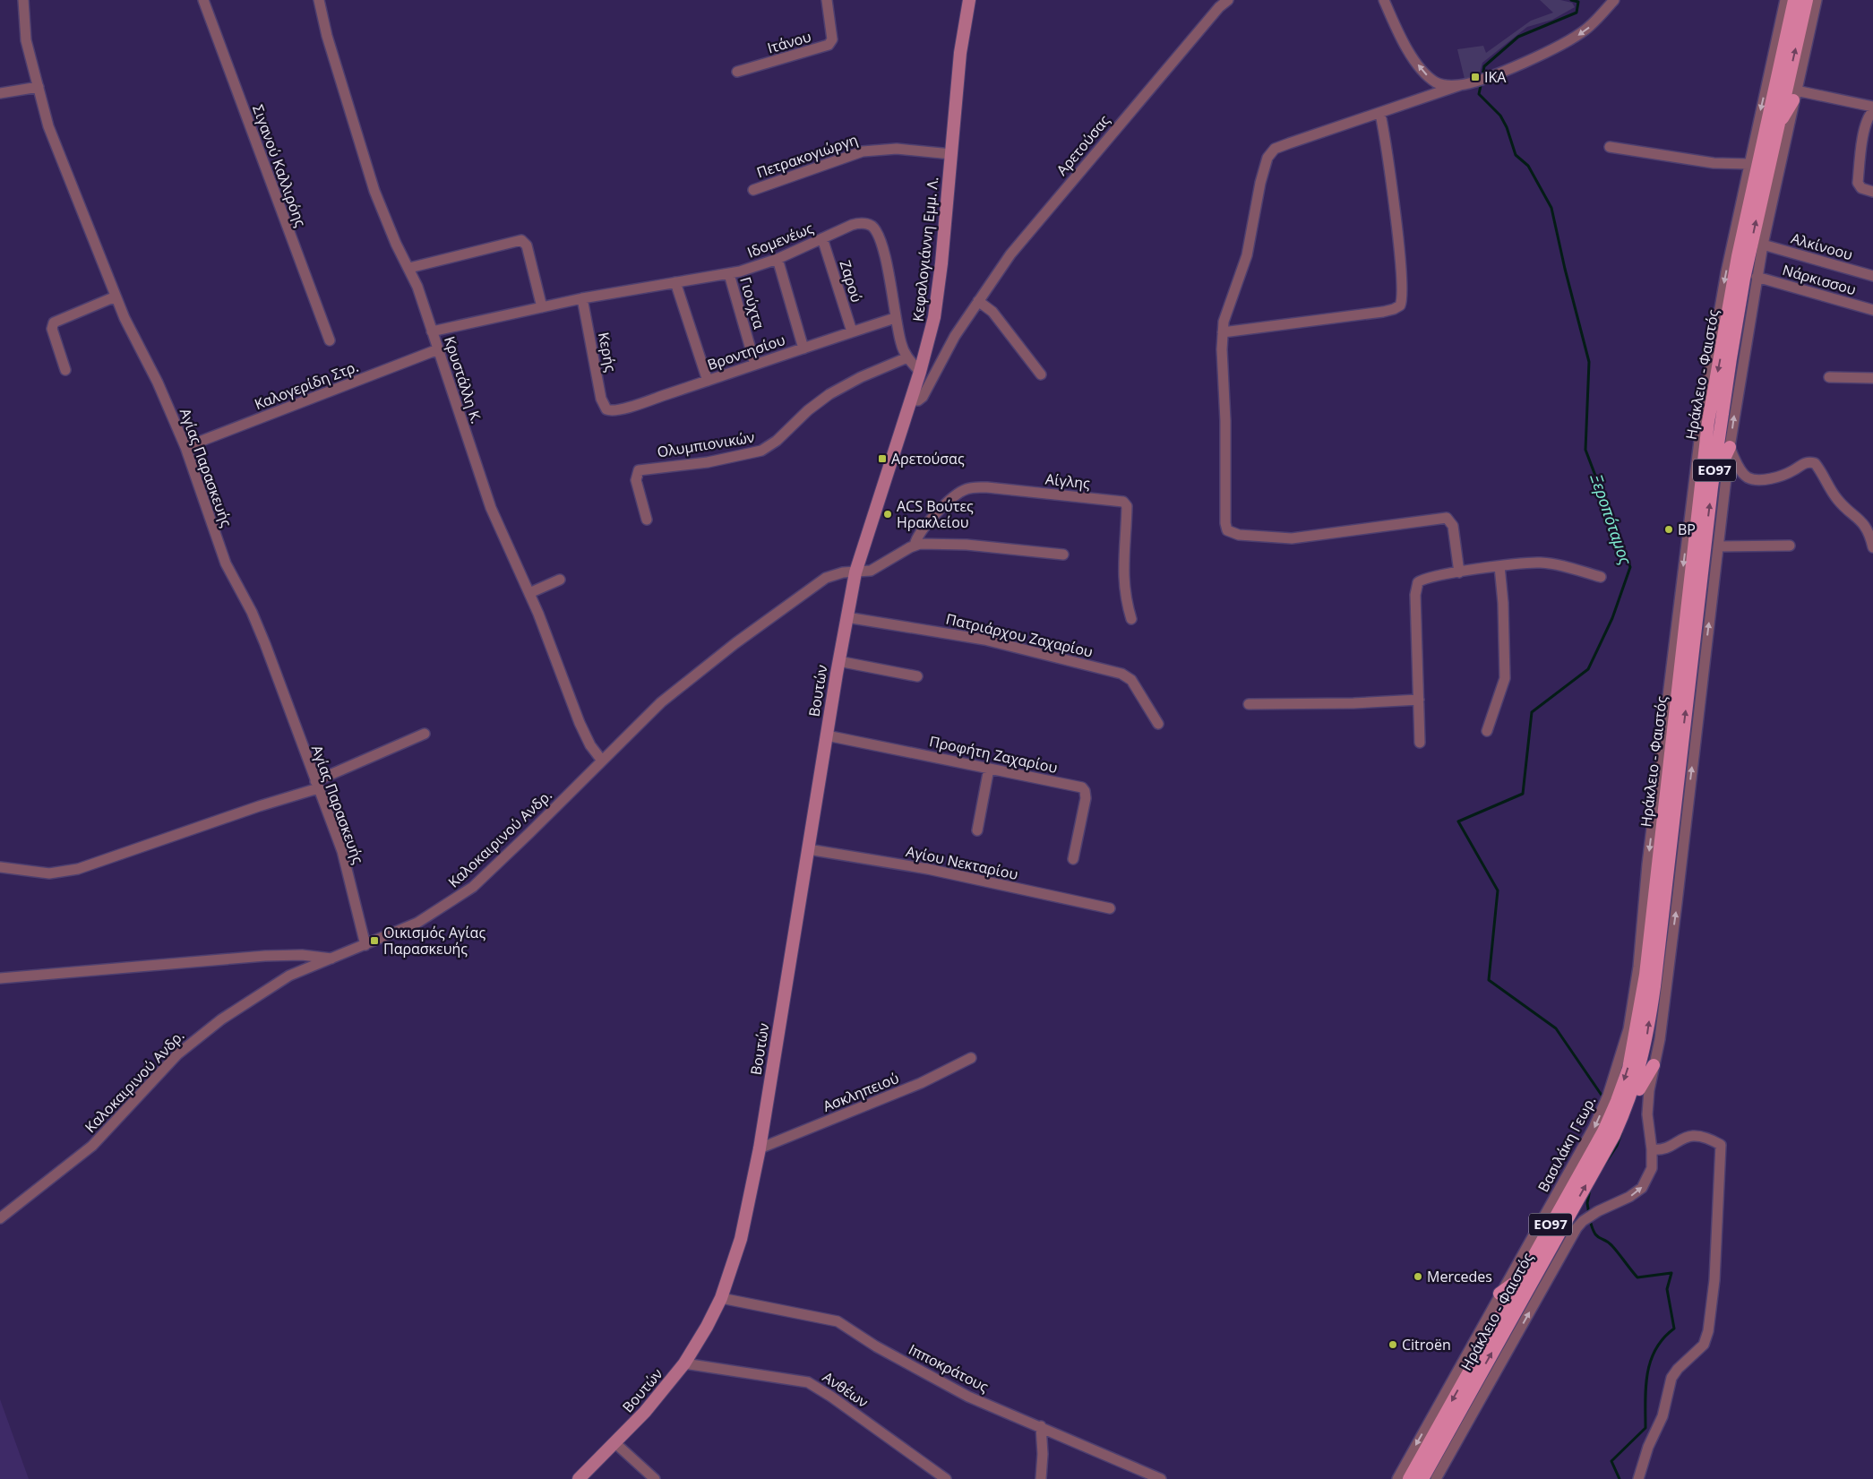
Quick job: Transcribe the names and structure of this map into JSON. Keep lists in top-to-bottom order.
{
  "streets": {
    "main road": [
      "Κεφαλογιάννη Εμμ. Λ.",
      "Ηράκλειο - Φαιστός",
      "ΕΟ97",
      "Βουτών"
    ],
    "street": [
      "Ιτάνου",
      "Αρετούσας",
      "Πετρακογιώργη",
      "Σιγανού Καλλιρόης",
      "Ιδομενέως",
      "Αλκίνοου",
      "Νάρκισσου",
      "Ζαρού",
      "Γιούχτα",
      "Κερής",
      "Βροντησίου",
      "Κρυστάλλη Κ.",
      "Καλογερίδη Στρ.",
      "Ολυμπιονικών",
      "Αγίας Παρασκευής",
      "Αίγλης",
      "Πατριάρχου Ζαχαρίου",
      "Προφήτη Ζαχαρίου",
      "Καλοκαιρινού Ανδρ.",
      "Αγίου Νεκταρίου",
      "Ασκληπειού",
      "Βασιλάκη Γεωρ.",
      "Ιπποκράτους",
      "Ανθέων"
    ]
  },
  "crossings": [
    ["Αρετούσας", "Κεφαλογιάννη Εμμ. Λ."],
    ["Πετρακογιώργη", "Κεφαλογιάννη Εμμ. Λ."],
    ["Ιδομενέως", "Κεφαλογιάννη Εμμ. Λ."],
    ["Ιδομενέως", "Ζαρού"],
    ["Ιδομενέως", "Γιούχτα"],
    ["Ιδομενέως", "Κερής"],
    ["Ιδομενέως", "Βροντησίου"],
    ["Ιδομενέως", "Κρυστάλλη Κ."],
    ["Ιδομενέως", "Ολυμπιονικών"],
    ["Κεφαλογιάννη Εμμ. Λ.", "Βουτών"],
    ["Κεφαλογιάννη Εμμ. Λ.", "Καλοκαιρινού Ανδρ."],
    ["Ζαρού", "Βροντησίου"],
    ["Γιούχτα", "Βροντησίου"],
    ["Κερής", "Βροντησίου"],
    ["Κρυστάλλη Κ.", "Καλογερίδη Στρ."],
    ["Κρυστάλλη Κ.", "Καλοκαιρινού Ανδρ."],
    ["Καλογερίδη Στρ.", "Αγίας Παρασκευής"],
    ["Αγίας Παρασκευής", "Καλοκαιρινού Ανδρ."],
    ["Αίγλης", "Καλοκαιρινού Ανδρ."],
    ["Πατριάρχου Ζαχαρίου", "Βουτών"],
    ["Βουτών", "Προφήτη Ζαχαρίου"],
    ["Βουτών", "Καλοκαιρινού Ανδρ."],
    ["Βουτών", "Αγίου Νεκταρίου"],
    ["Βουτών", "Ασκληπειού"],
    ["Βουτών", "Ιπποκράτους"],
    ["Βουτών", "Ανθέων"]
  ],
  "water": ["Ξεροπόταμος"],
  "places": {
    "transit": ["IKA", "Αρετούσας", "Οικισμός Αγίας Παρασκευής"],
    "other": [
      "ACS Βούτες Ηρακλείου",
      "BP",
      "Mercedes",
      "Citroën"
    ]
  }
}
